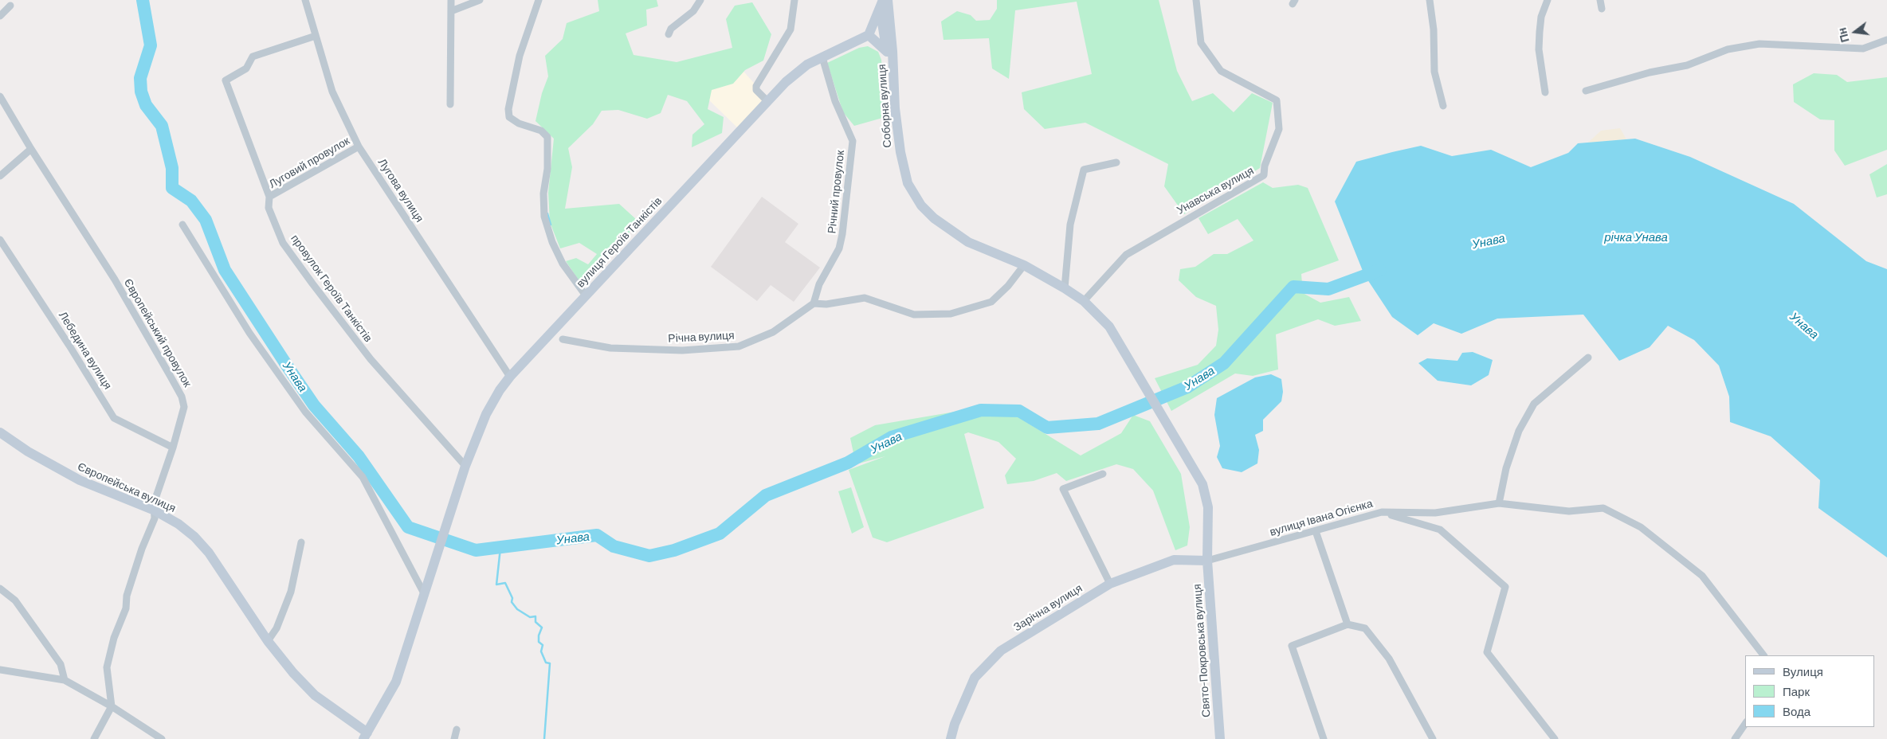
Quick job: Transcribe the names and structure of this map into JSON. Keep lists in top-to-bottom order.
{
  "streets": {
    "street": [
      "Соборна вулиця",
      "Луговий провулок",
      "Лугова вулиця",
      "Унавська вулиця",
      "Річний провулок",
      "вулиця Героїв Танкістів",
      "провулок Героїв Танкістів",
      "Європейський провулок",
      "Річна вулиця",
      "Лебедина вулиця",
      "Європейська вулиця",
      "вулиця Івана Огієнка",
      "Зарічна вулиця",
      "Свято-Покровська вулиця"
    ]
  },
  "crossings": [
    ["Соборна вулиця", "Унавська вулиця"],
    ["Соборна вулиця", "вулиця Івана Огієнка"],
    ["Соборна вулиця", "Зарічна вулиця"],
    ["Соборна вулиця", "Свято-Покровська вулиця"],
    ["Луговий провулок", "Лугова вулиця"],
    ["Луговий провулок", "провулок Героїв Танкістів"],
    ["Лугова вулиця", "вулиця Героїв Танкістів"],
    ["Лугова вулиця", "провулок Героїв Танкістів"],
    ["Річний провулок", "вулиця Героїв Танкістів"],
    ["Річний провулок", "Річна вулиця"],
    ["вулиця Героїв Танкістів", "провулок Героїв Танкістів"],
    ["вулиця Героїв Танкістів", "Європейська вулиця"],
    ["Європейський провулок", "Лебедина вулиця"],
    ["Європейський провулок", "Європейська вулиця"],
    ["вулиця Івана Огієнка", "Зарічна вулиця"],
    ["вулиця Івана Огієнка", "Свято-Покровська вулиця"],
    ["Зарічна вулиця", "Свято-Покровська вулиця"]
  ],
  "water": ["річка Унава", "Унава"],
  "legend": ["Вулиця", "Парк", "Вода"],
  "north": "left"
}
